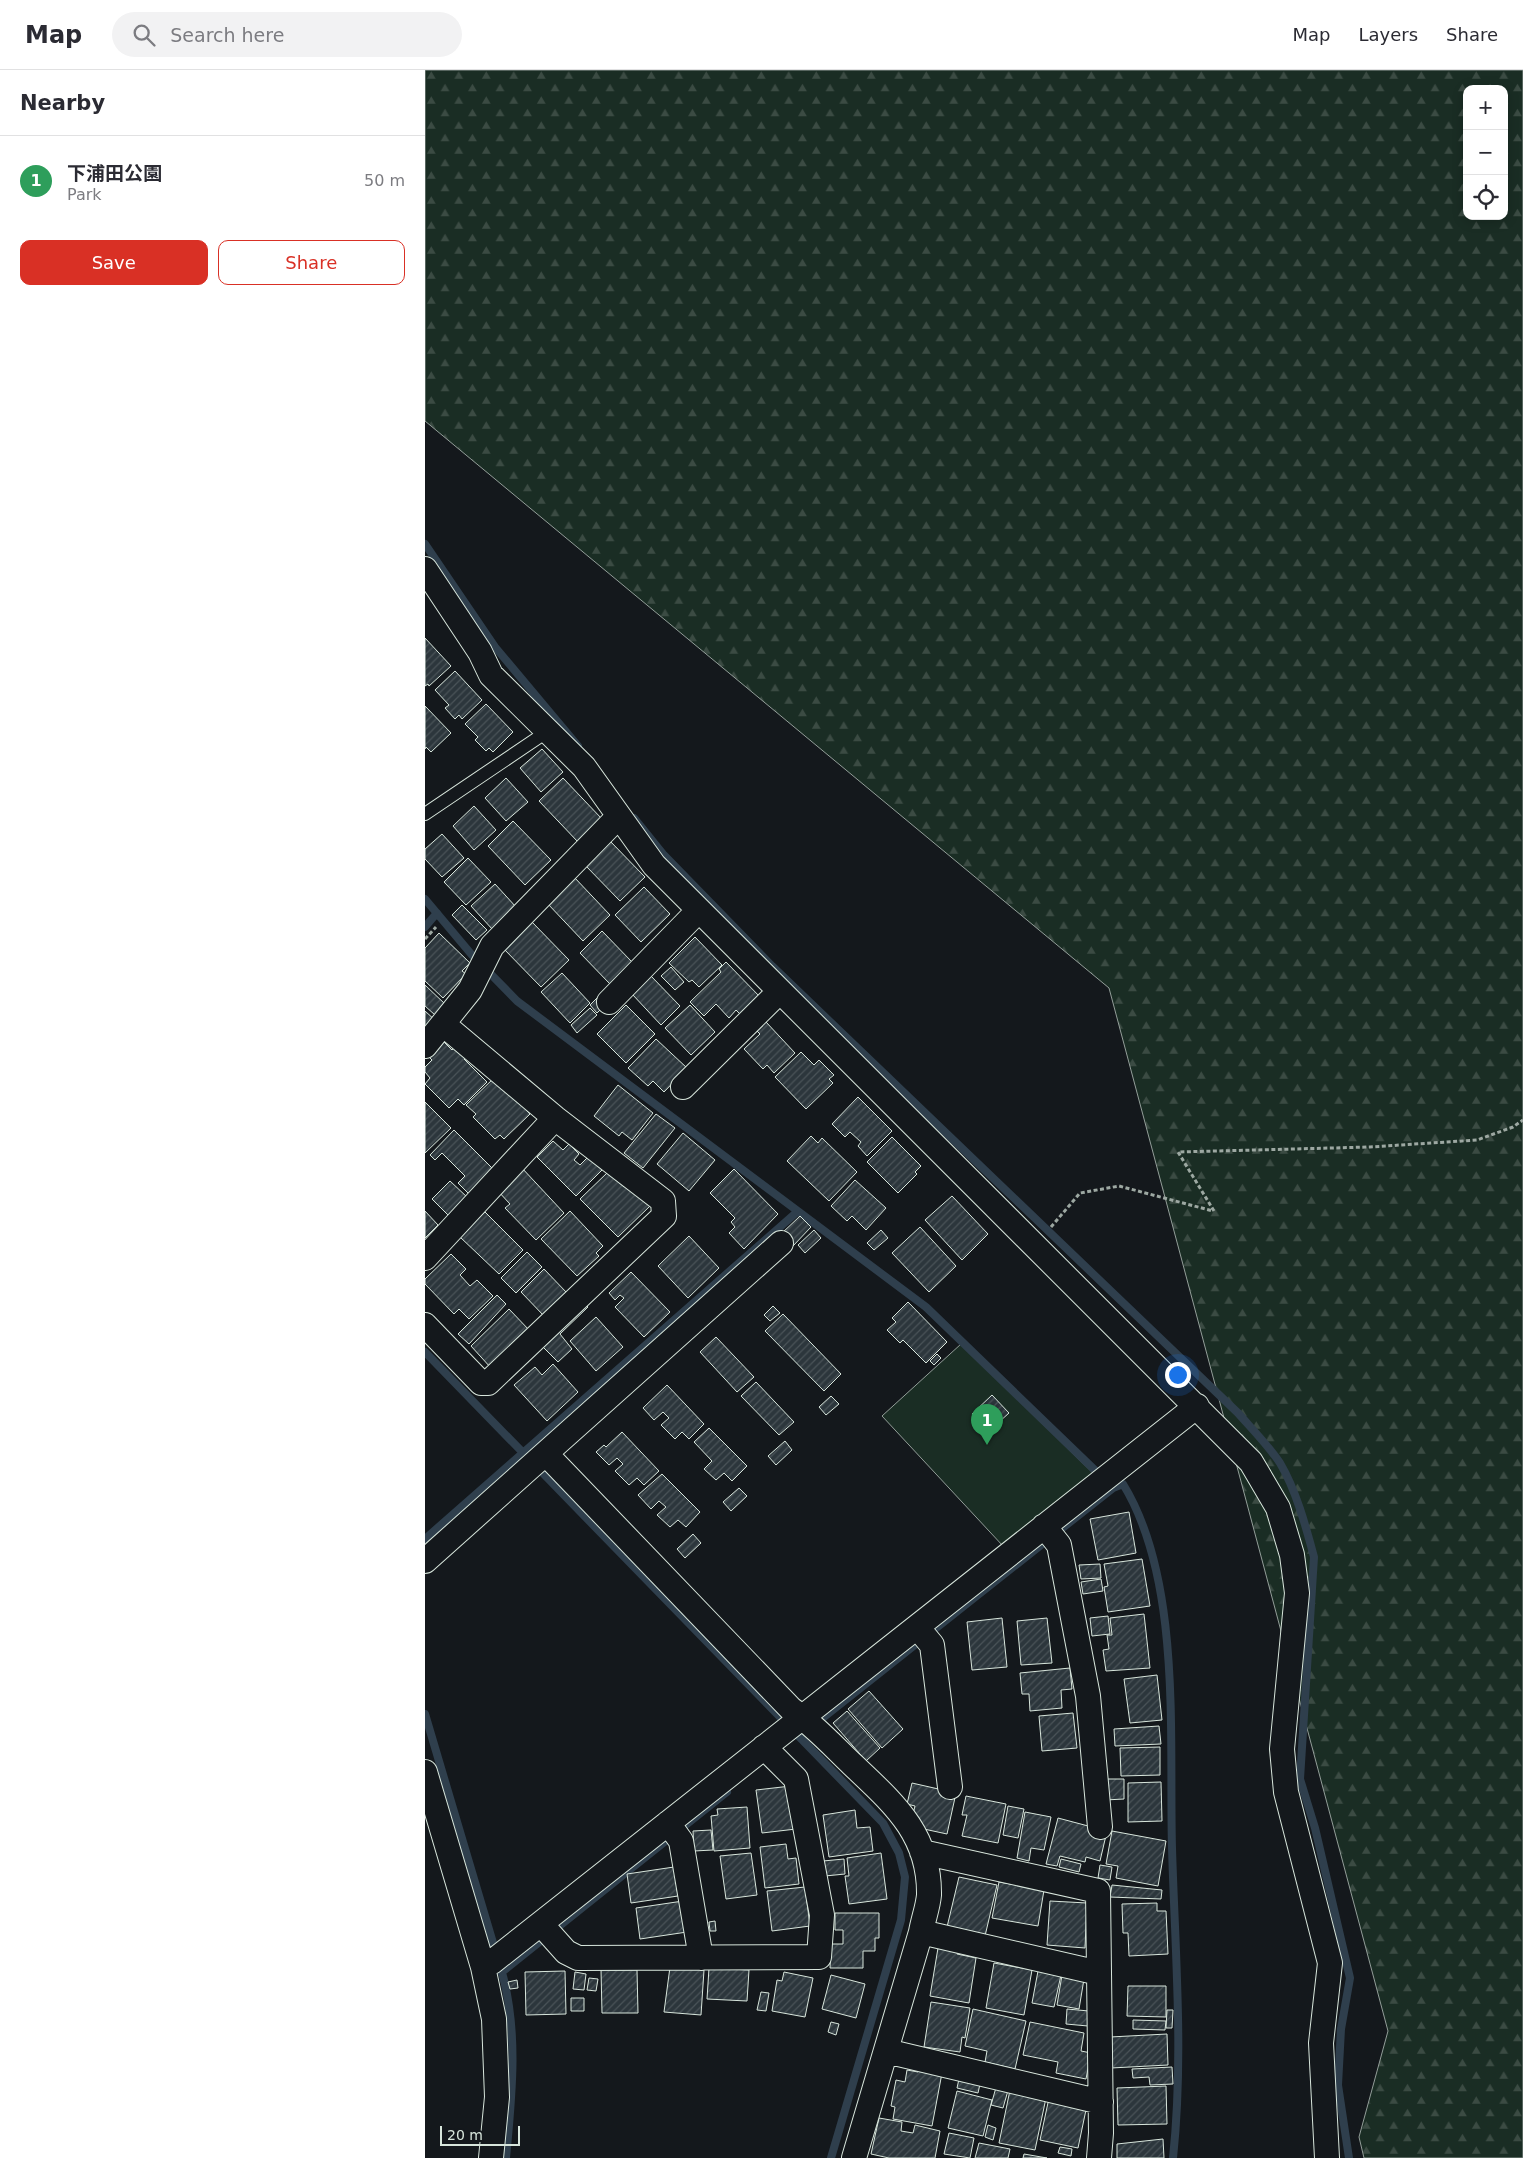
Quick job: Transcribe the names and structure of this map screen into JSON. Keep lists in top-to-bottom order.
{
  "scale_bar": "20 m",
  "page": {
    "header": "Map",
    "search": "Search here",
    "nav": ["Map", "Layers", "Share"],
    "heading": "Nearby",
    "map_buttons": ["+", "−"],
    "list": [
      {
        "mark": "1",
        "name": "下浦田公園",
        "note": "Park",
        "value": "50 m"
      }
    ],
    "buttons": ["Save", "Share"],
    "pins": "1",
    "scale": "20 m"
  }
}
